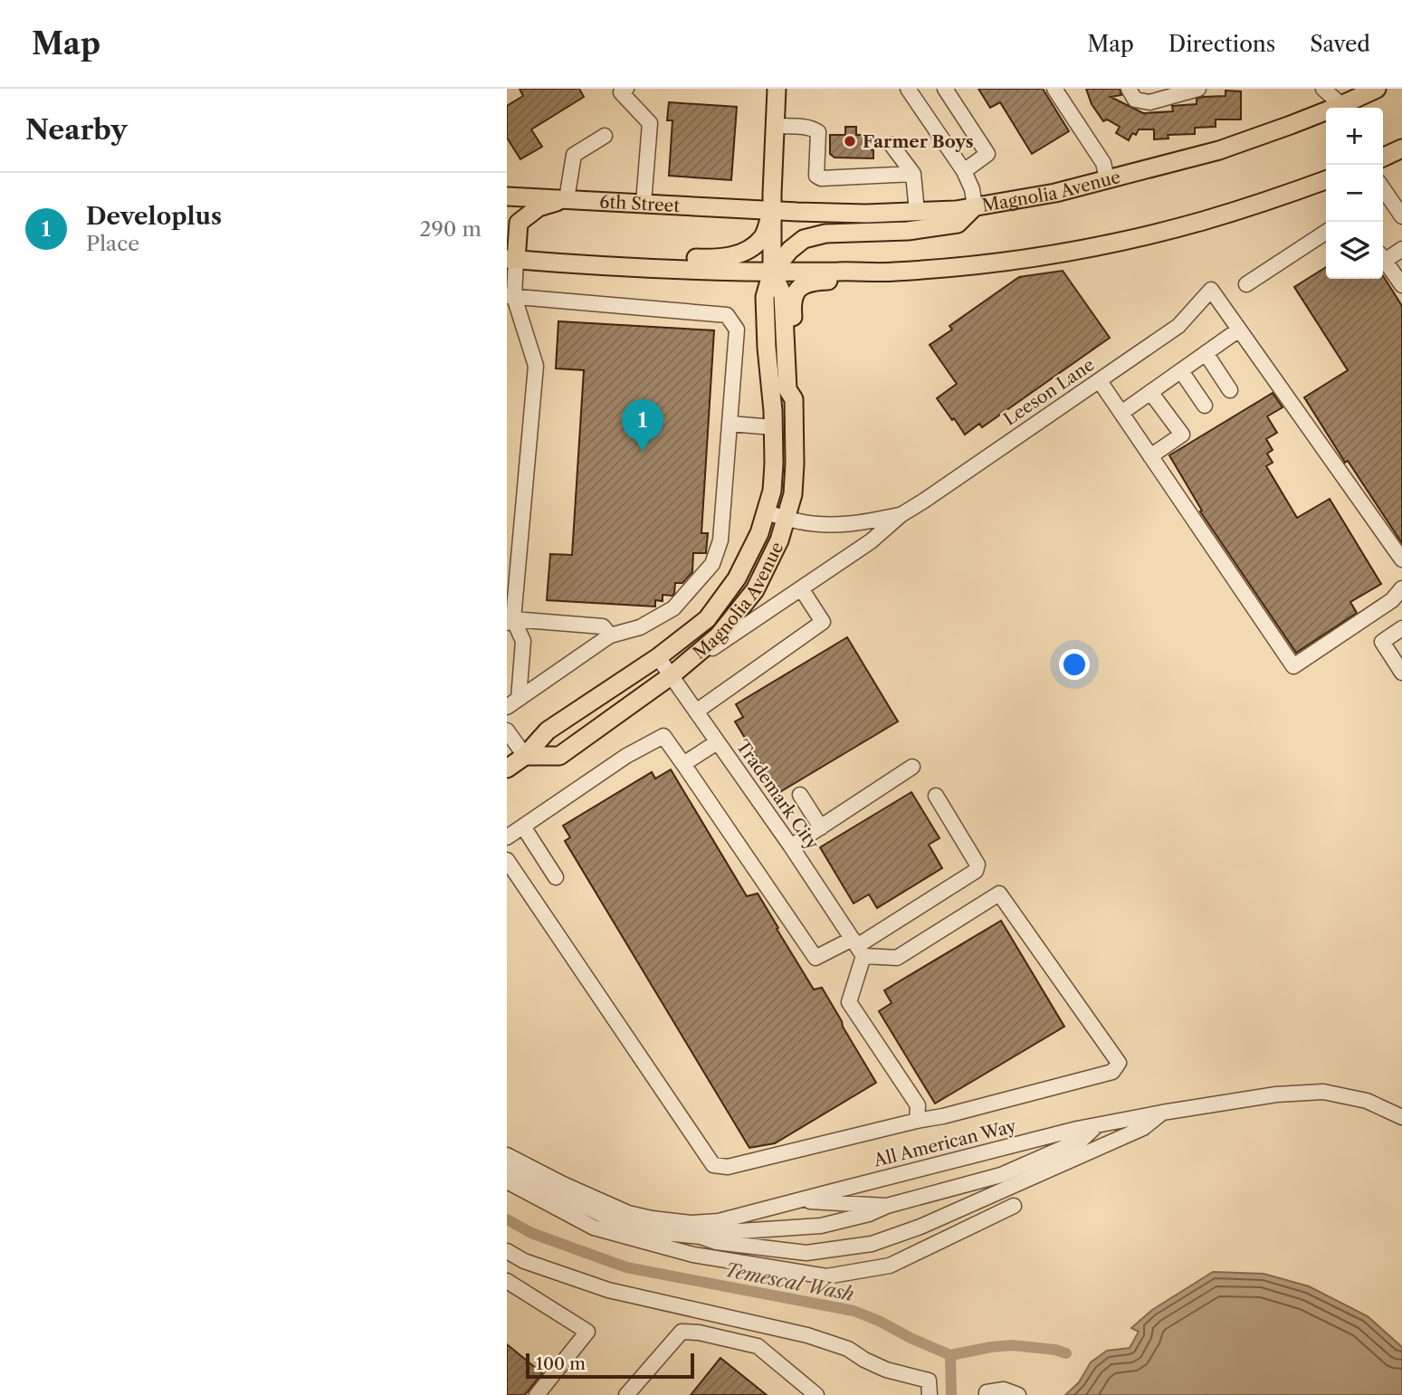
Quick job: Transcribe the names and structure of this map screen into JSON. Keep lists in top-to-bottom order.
{
  "streets": {
    "main road": ["Magnolia Avenue", "6th Street"],
    "street": ["Leeson Lane", "Trademark City", "All American Way"]
  },
  "crossings": [
    ["Magnolia Avenue", "6th Street"],
    ["Magnolia Avenue", "Leeson Lane"],
    ["Magnolia Avenue", "Trademark City"],
    ["Leeson Lane", "Trademark City"]
  ],
  "water": ["Temescal Wash"],
  "places": ["Farmer Boys"],
  "scale_bar": "100 m",
  "page": {
    "header": "Map",
    "nav": ["Map", "Directions", "Saved"],
    "heading": "Nearby",
    "map_buttons": ["+", "−"],
    "list": [
      {
        "mark": "1",
        "name": "Developlus",
        "note": "Place",
        "value": "290 m"
      }
    ],
    "pins": "1",
    "scale": "100 m"
  }
}
